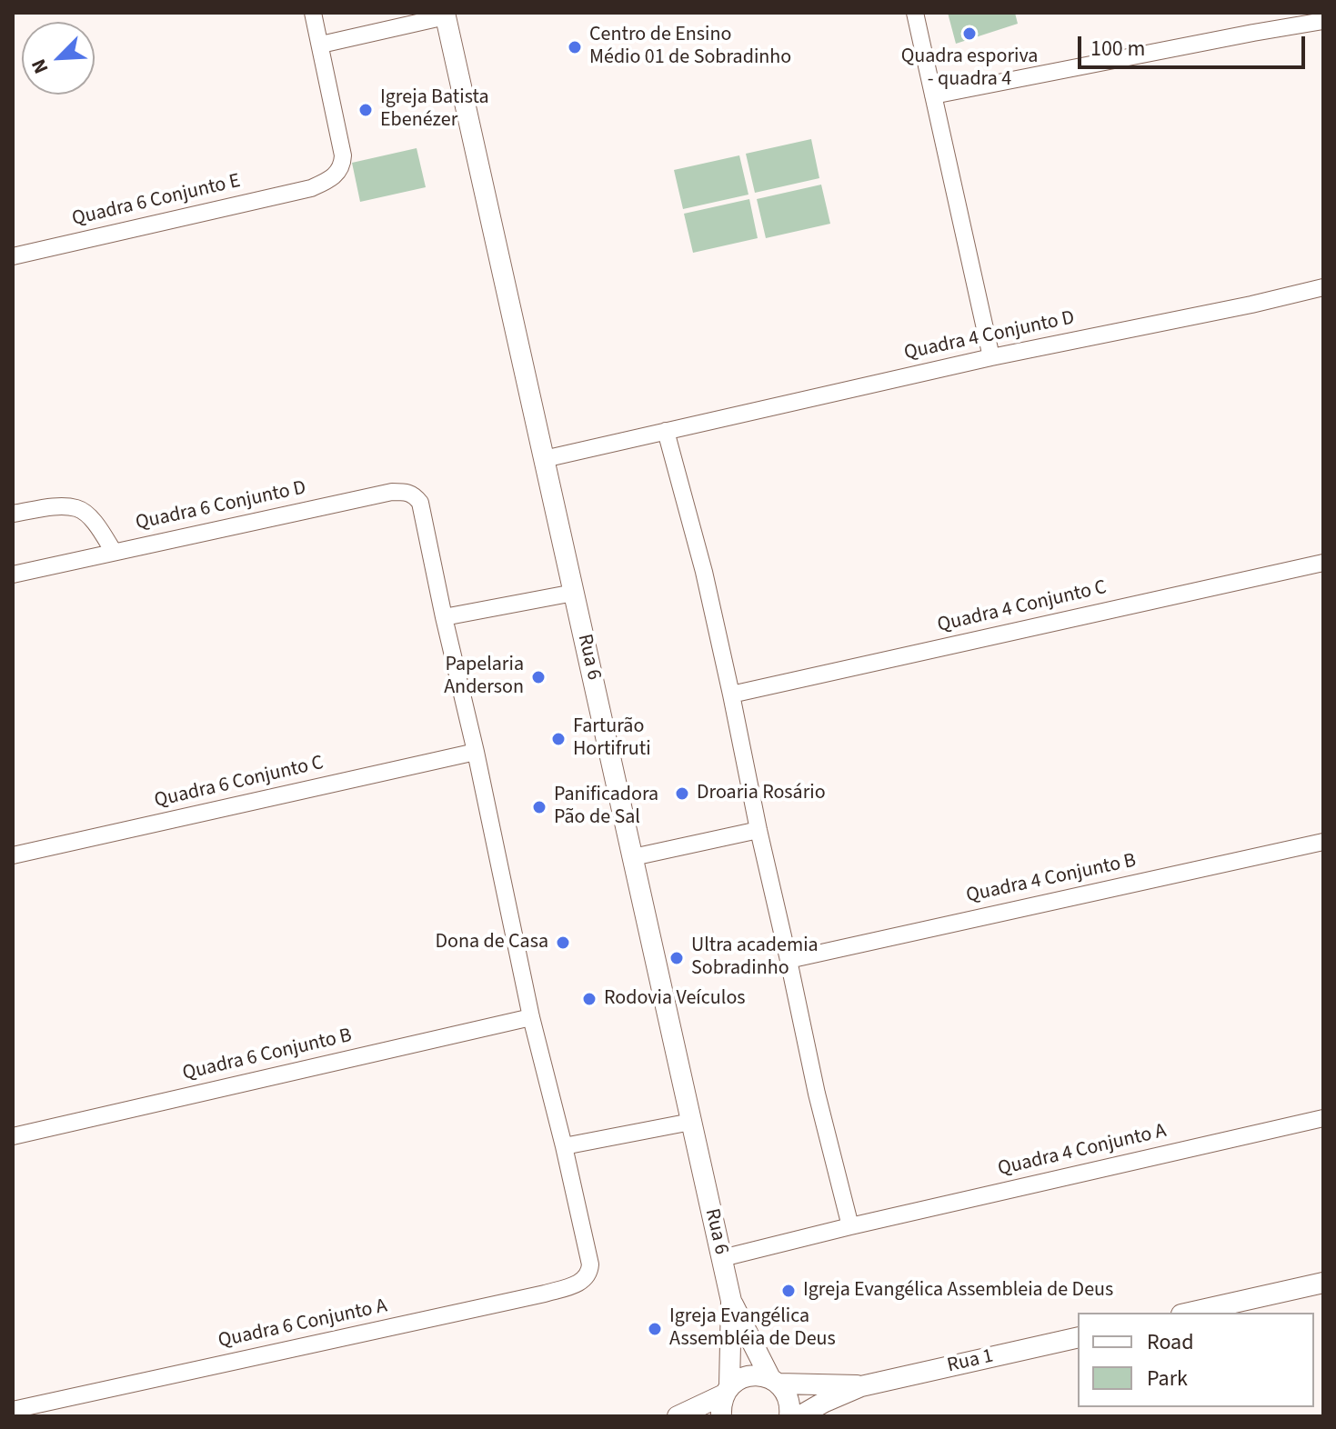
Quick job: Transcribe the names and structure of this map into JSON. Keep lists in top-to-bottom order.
{
  "streets": {
    "street": [
      "Quadra 6 Conjunto E",
      "Quadra 4 Conjunto D",
      "Quadra 6 Conjunto D",
      "Quadra 4 Conjunto C",
      "Rua 6",
      "Quadra 6 Conjunto C",
      "Quadra 4 Conjunto B",
      "Quadra 6 Conjunto B",
      "Quadra 4 Conjunto A",
      "Quadra 6 Conjunto A",
      "Rua 1"
    ]
  },
  "crossings": [
    ["Quadra 4 Conjunto D", "Rua 6"],
    ["Rua 6", "Quadra 4 Conjunto A"]
  ],
  "places": [
    "Quadra esporiva - quadra 4",
    "Centro de Ensino Médio 01 de Sobradinho",
    "Igreja Batista Ebenézer",
    "Papelaria Anderson",
    "Farturão Hortifruti",
    "Droaria Rosário",
    "Panificadora Pão de Sal",
    "Dona de Casa",
    "Ultra academia Sobradinho",
    "Rodovia Veículos",
    "Igreja Evangélica Assembleia de Deus",
    "Igreja Evangélica Assembléia de Deus"
  ],
  "legend": ["Road", "Park"],
  "scale_bar": "100 m",
  "north": "bottom left"
}
